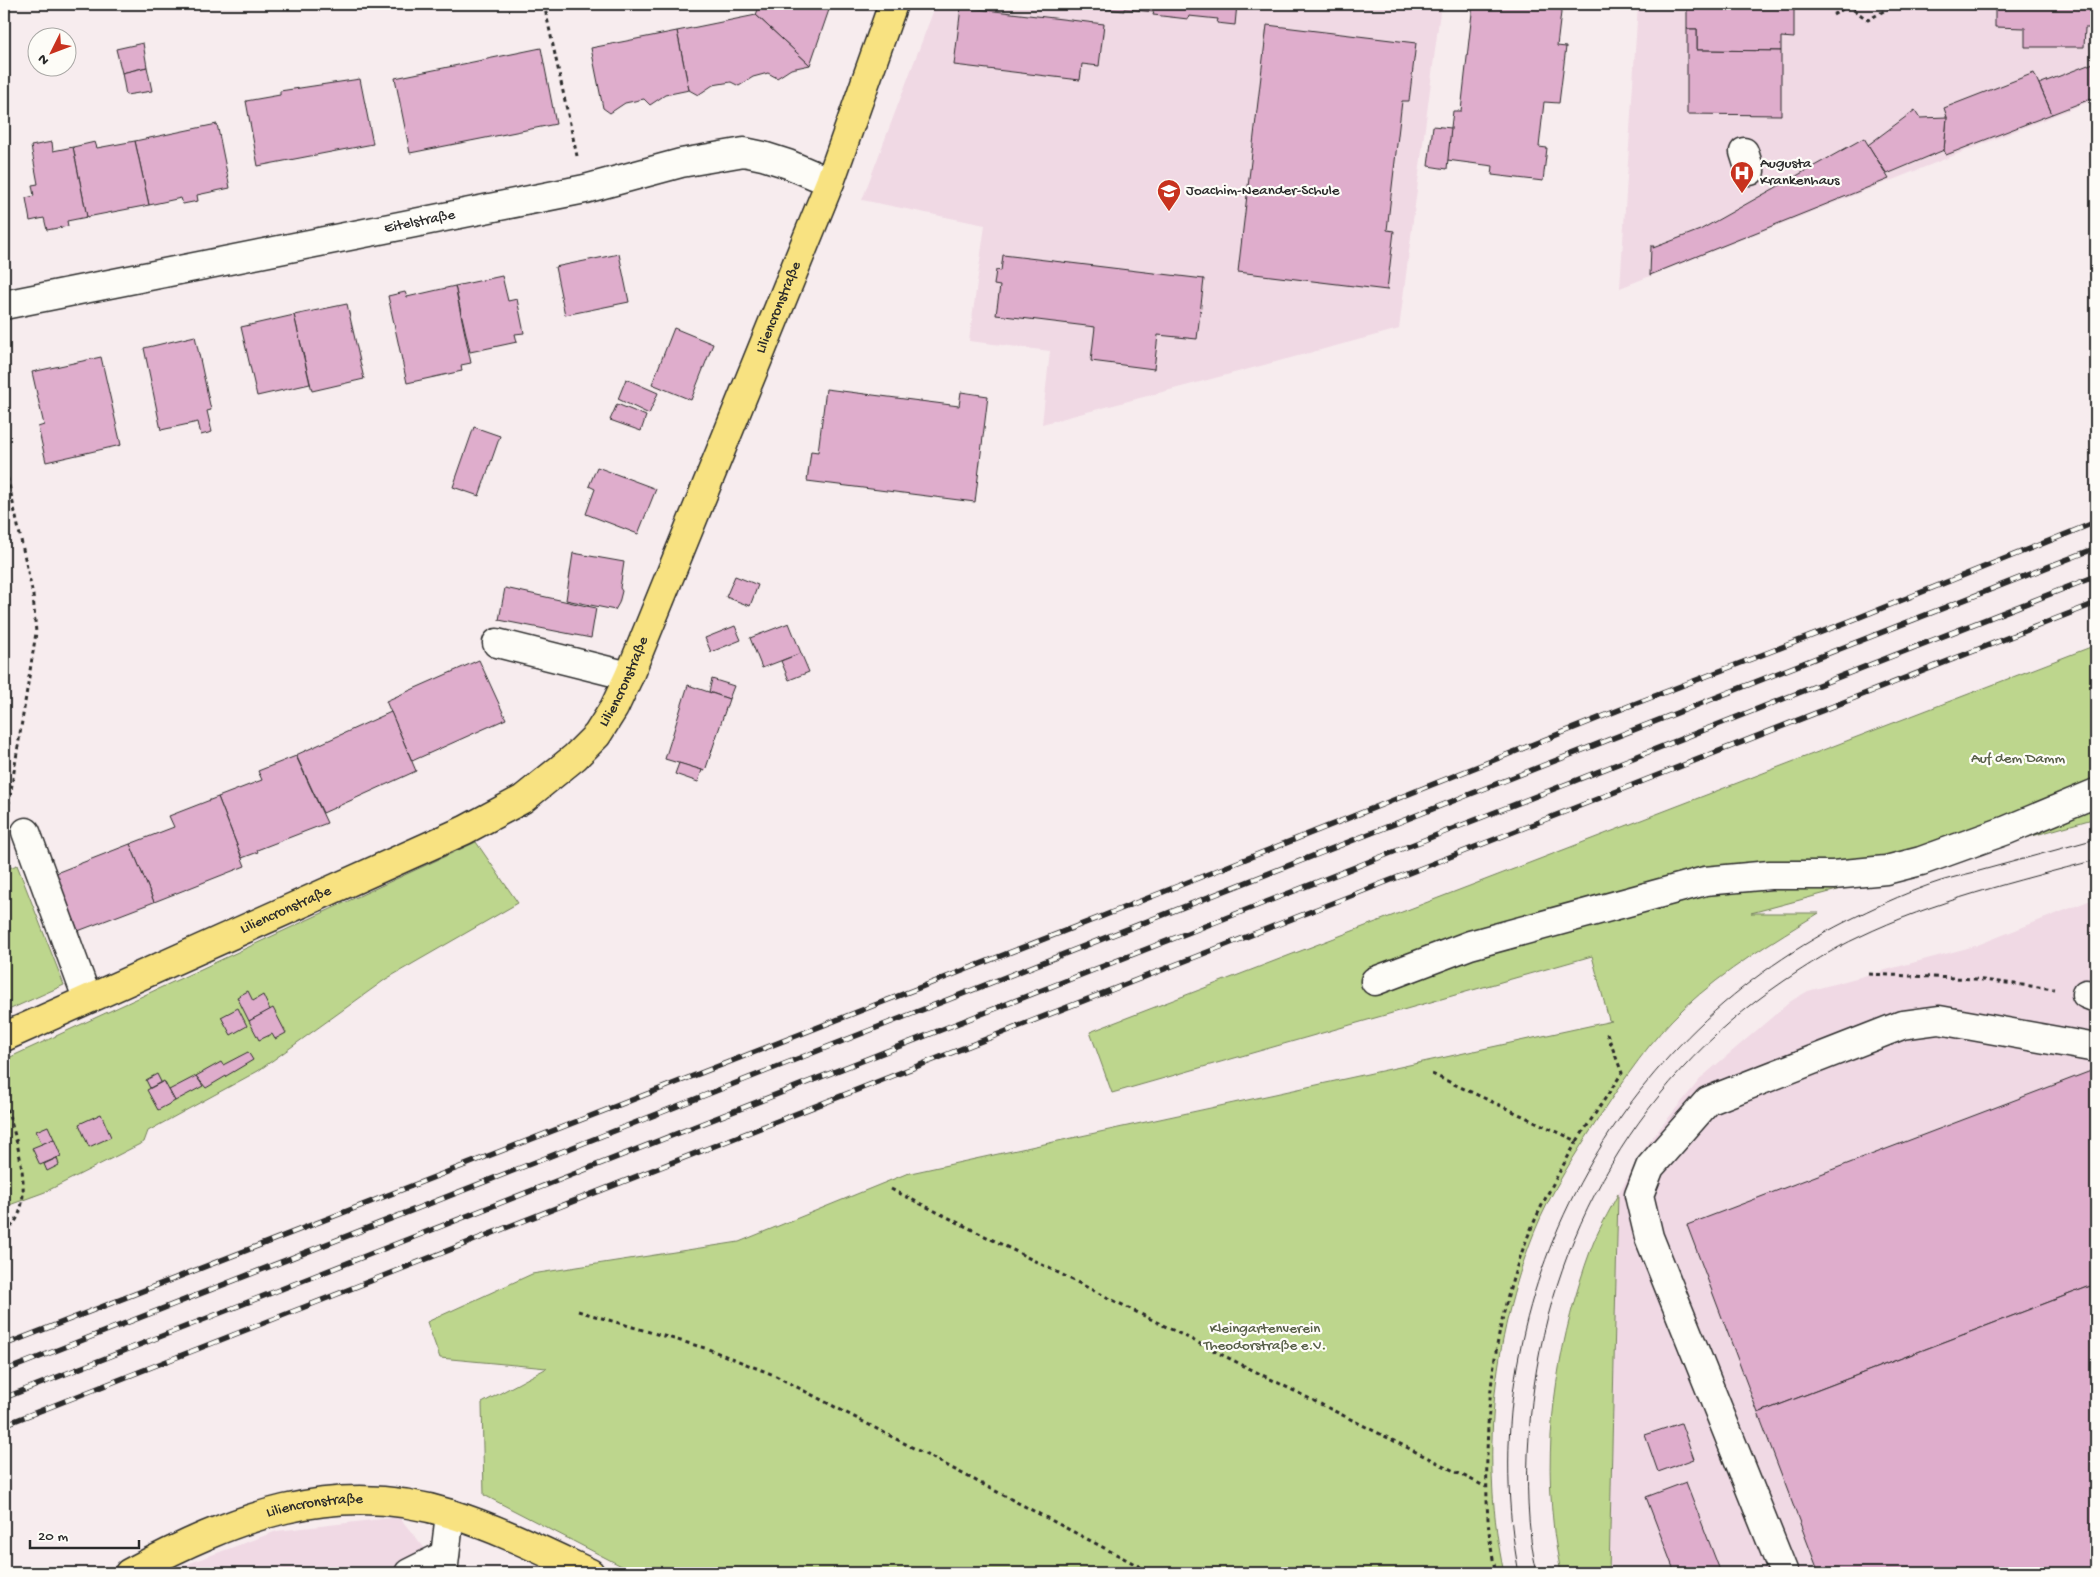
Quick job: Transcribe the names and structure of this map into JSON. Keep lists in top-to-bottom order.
{
  "streets": {
    "main road": ["Liliencronstraße"],
    "street": ["Eitelstraße"]
  },
  "crossings": [
    ["Eitelstraße", "Liliencronstraße"]
  ],
  "parks": ["Auf dem Damm", "Kleingartenverein Theodorstraße e.V."],
  "places": {
    "hospital": ["Augusta Krankenhaus"],
    "school or university": ["Joachim-Neander-Schule"]
  },
  "scale_bar": "20 m",
  "north": "bottom left"
}
